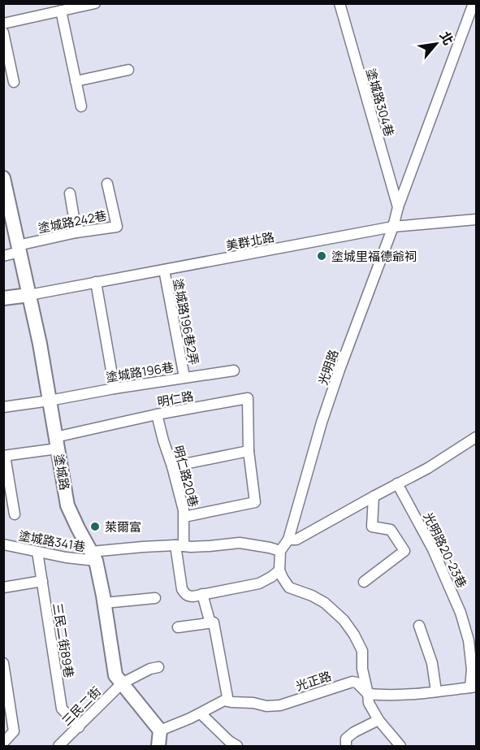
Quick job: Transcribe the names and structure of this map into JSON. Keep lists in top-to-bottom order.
{
  "streets": {
    "street": [
      "塗城路304巷",
      "塗城路242巷",
      "美群北路",
      "塗城路196巷2弄",
      "光明路",
      "塗城路196巷",
      "明仁路",
      "塗城路",
      "明仁路20巷",
      "塗城路341巷",
      "光明路20-23巷",
      "三民二街89巷",
      "光正路",
      "三民二街"
    ]
  },
  "crossings": [
    ["塗城路304巷", "光明路"],
    ["塗城路242巷", "塗城路"],
    ["美群北路", "塗城路196巷2弄"],
    ["美群北路", "光明路"],
    ["美群北路", "塗城路"],
    ["塗城路196巷2弄", "塗城路196巷"],
    ["塗城路196巷", "塗城路"],
    ["明仁路", "塗城路"],
    ["明仁路", "明仁路20巷"],
    ["塗城路", "塗城路341巷"],
    ["塗城路", "光正路"],
    ["塗城路", "三民二街"],
    ["塗城路341巷", "三民二街89巷"],
    ["光明路20-23巷", "光正路"],
    ["三民二街89巷", "三民二街"]
  ],
  "places": ["塗城里福德爺祠", "萊爾富"],
  "north": "top right"
}
